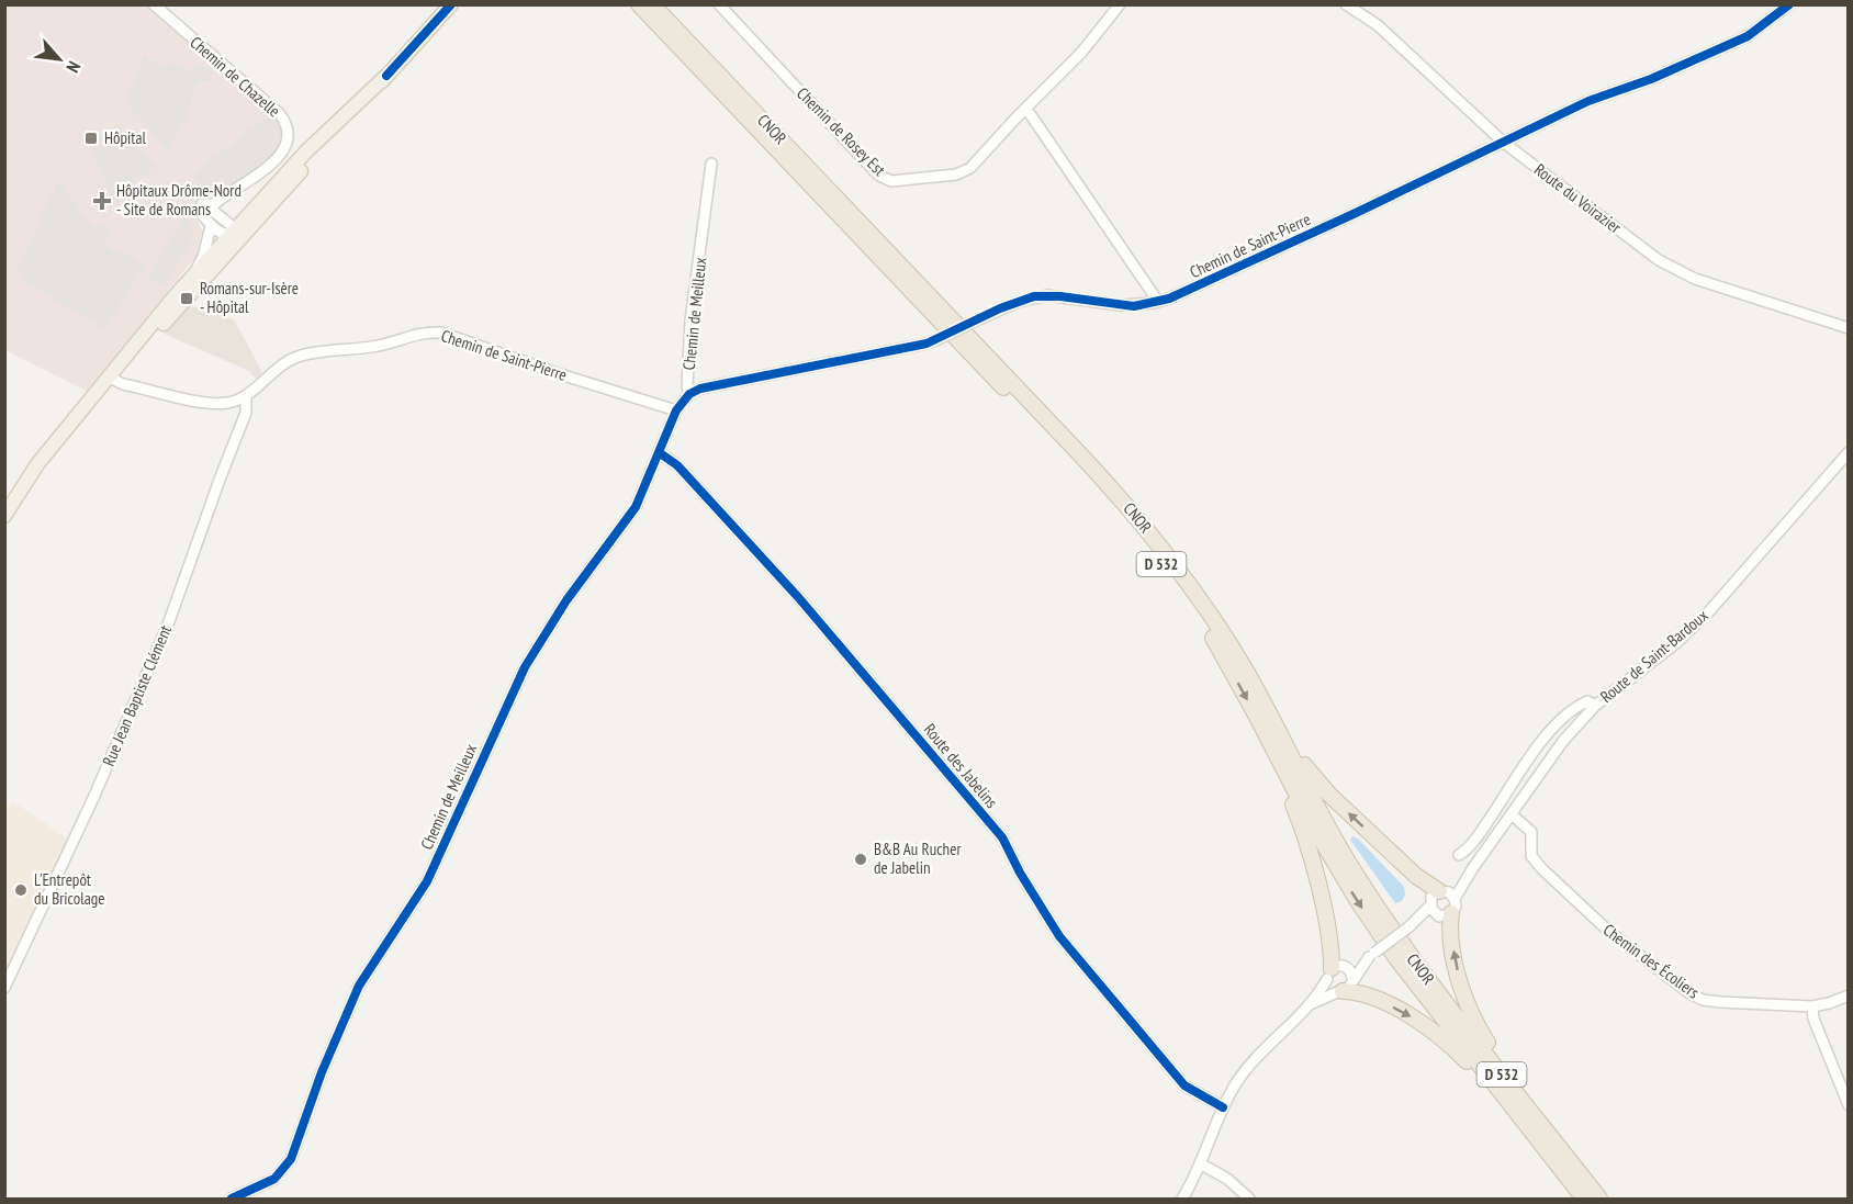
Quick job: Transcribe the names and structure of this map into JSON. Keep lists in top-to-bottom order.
{
  "streets": {
    "highway": ["CNOR", "D 532"],
    "street": [
      "Chemin de Chazelle",
      "Chemin de Rosey Est",
      "Route du Voirazier",
      "Chemin de Saint-Pierre",
      "Chemin de Meilleux",
      "Route de Saint-Bardoux",
      "Rue Jean Baptiste Clément",
      "Route des Jabelins",
      "Chemin des Écoliers"
    ]
  },
  "crossings": [
    ["Route du Voirazier", "Chemin de Saint-Pierre"],
    ["Chemin de Saint-Pierre", "Chemin de Meilleux"],
    ["Chemin de Saint-Pierre", "Rue Jean Baptiste Clément"],
    ["Chemin de Meilleux", "Route des Jabelins"],
    ["Route de Saint-Bardoux", "Chemin des Écoliers"]
  ],
  "places": {
    "transit": ["Hôpital", "Romans-sur-Isère - Hôpital"],
    "health": ["Hôpitaux Drôme-Nord - Site de Romans"],
    "other": ["B&B Au Rucher de Jabelin", "L'Entrepôt du Bricolage"]
  },
  "north": "bottom right"
}
